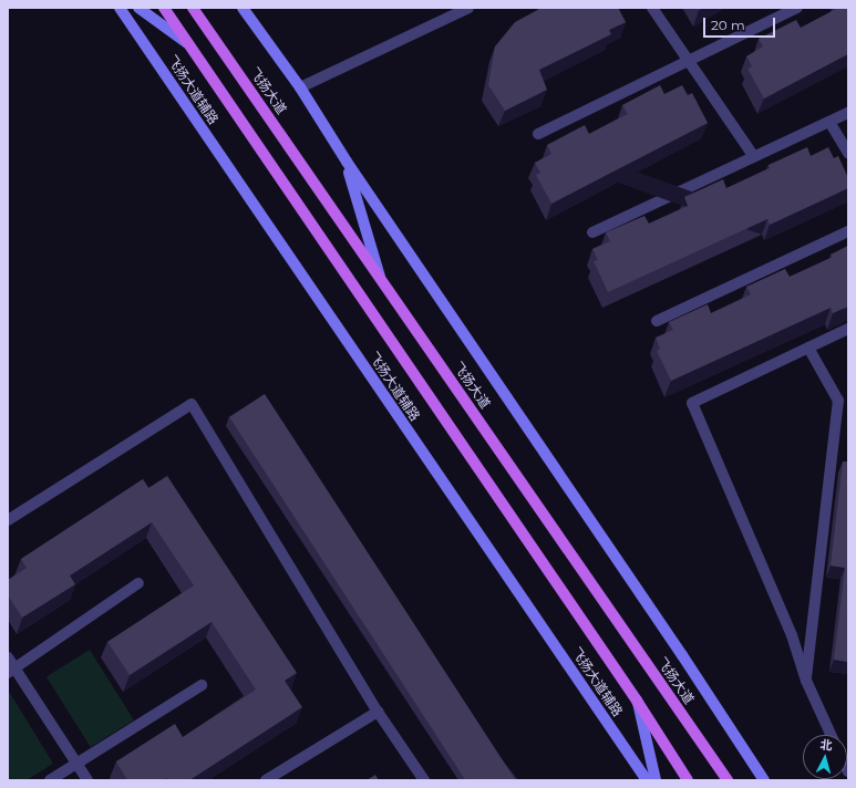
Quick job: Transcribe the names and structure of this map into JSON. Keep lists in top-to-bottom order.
{
  "streets": {
    "main road": ["飞扬大道"],
    "street": ["飞扬大道辅路"]
  },
  "scale_bar": "20 m",
  "north": "top"
}
